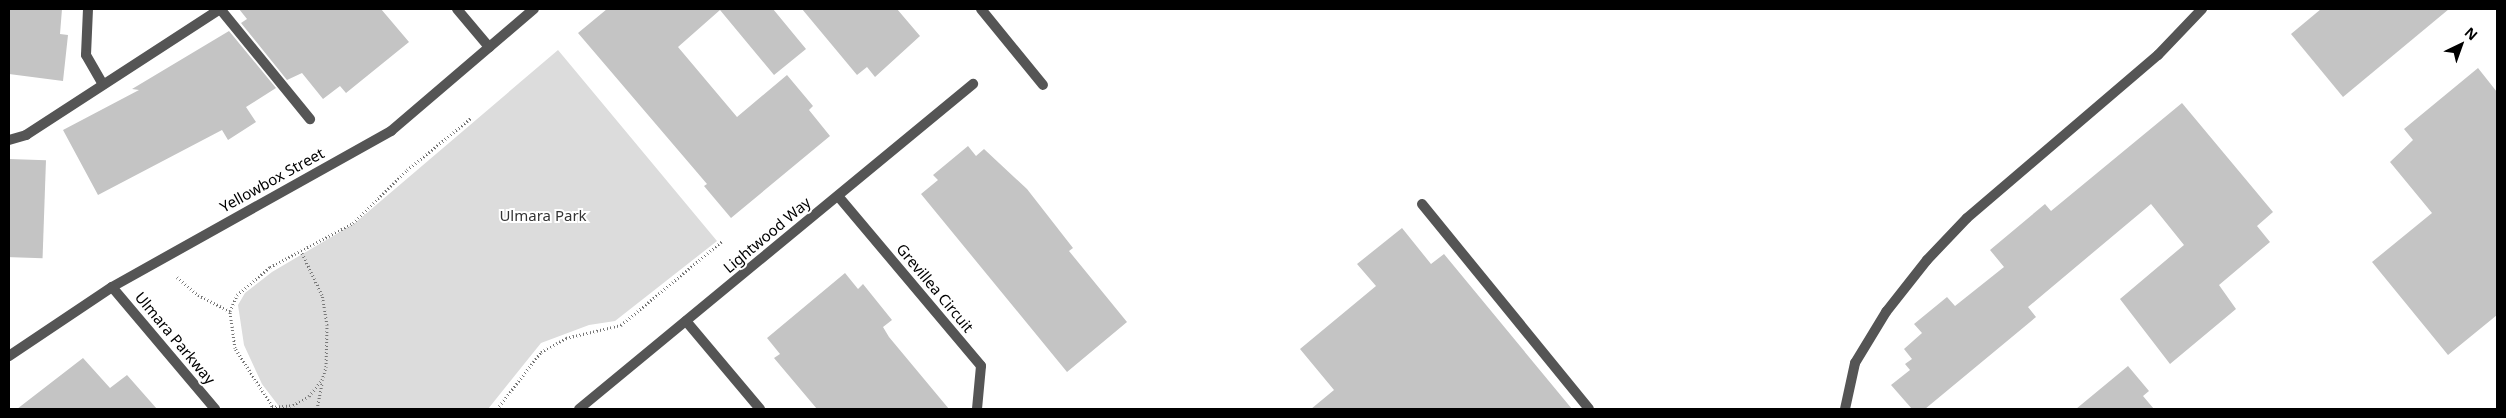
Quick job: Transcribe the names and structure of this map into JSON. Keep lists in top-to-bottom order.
{
  "streets": {
    "street": [
      "Yellowbox Street",
      "Lightwood Way",
      "Grevillea Circuit",
      "Ulmara Parkway"
    ]
  },
  "crossings": [
    ["Yellowbox Street", "Ulmara Parkway"],
    ["Lightwood Way", "Grevillea Circuit"]
  ],
  "parks": ["Ulmara Park"],
  "north": "top right"
}
